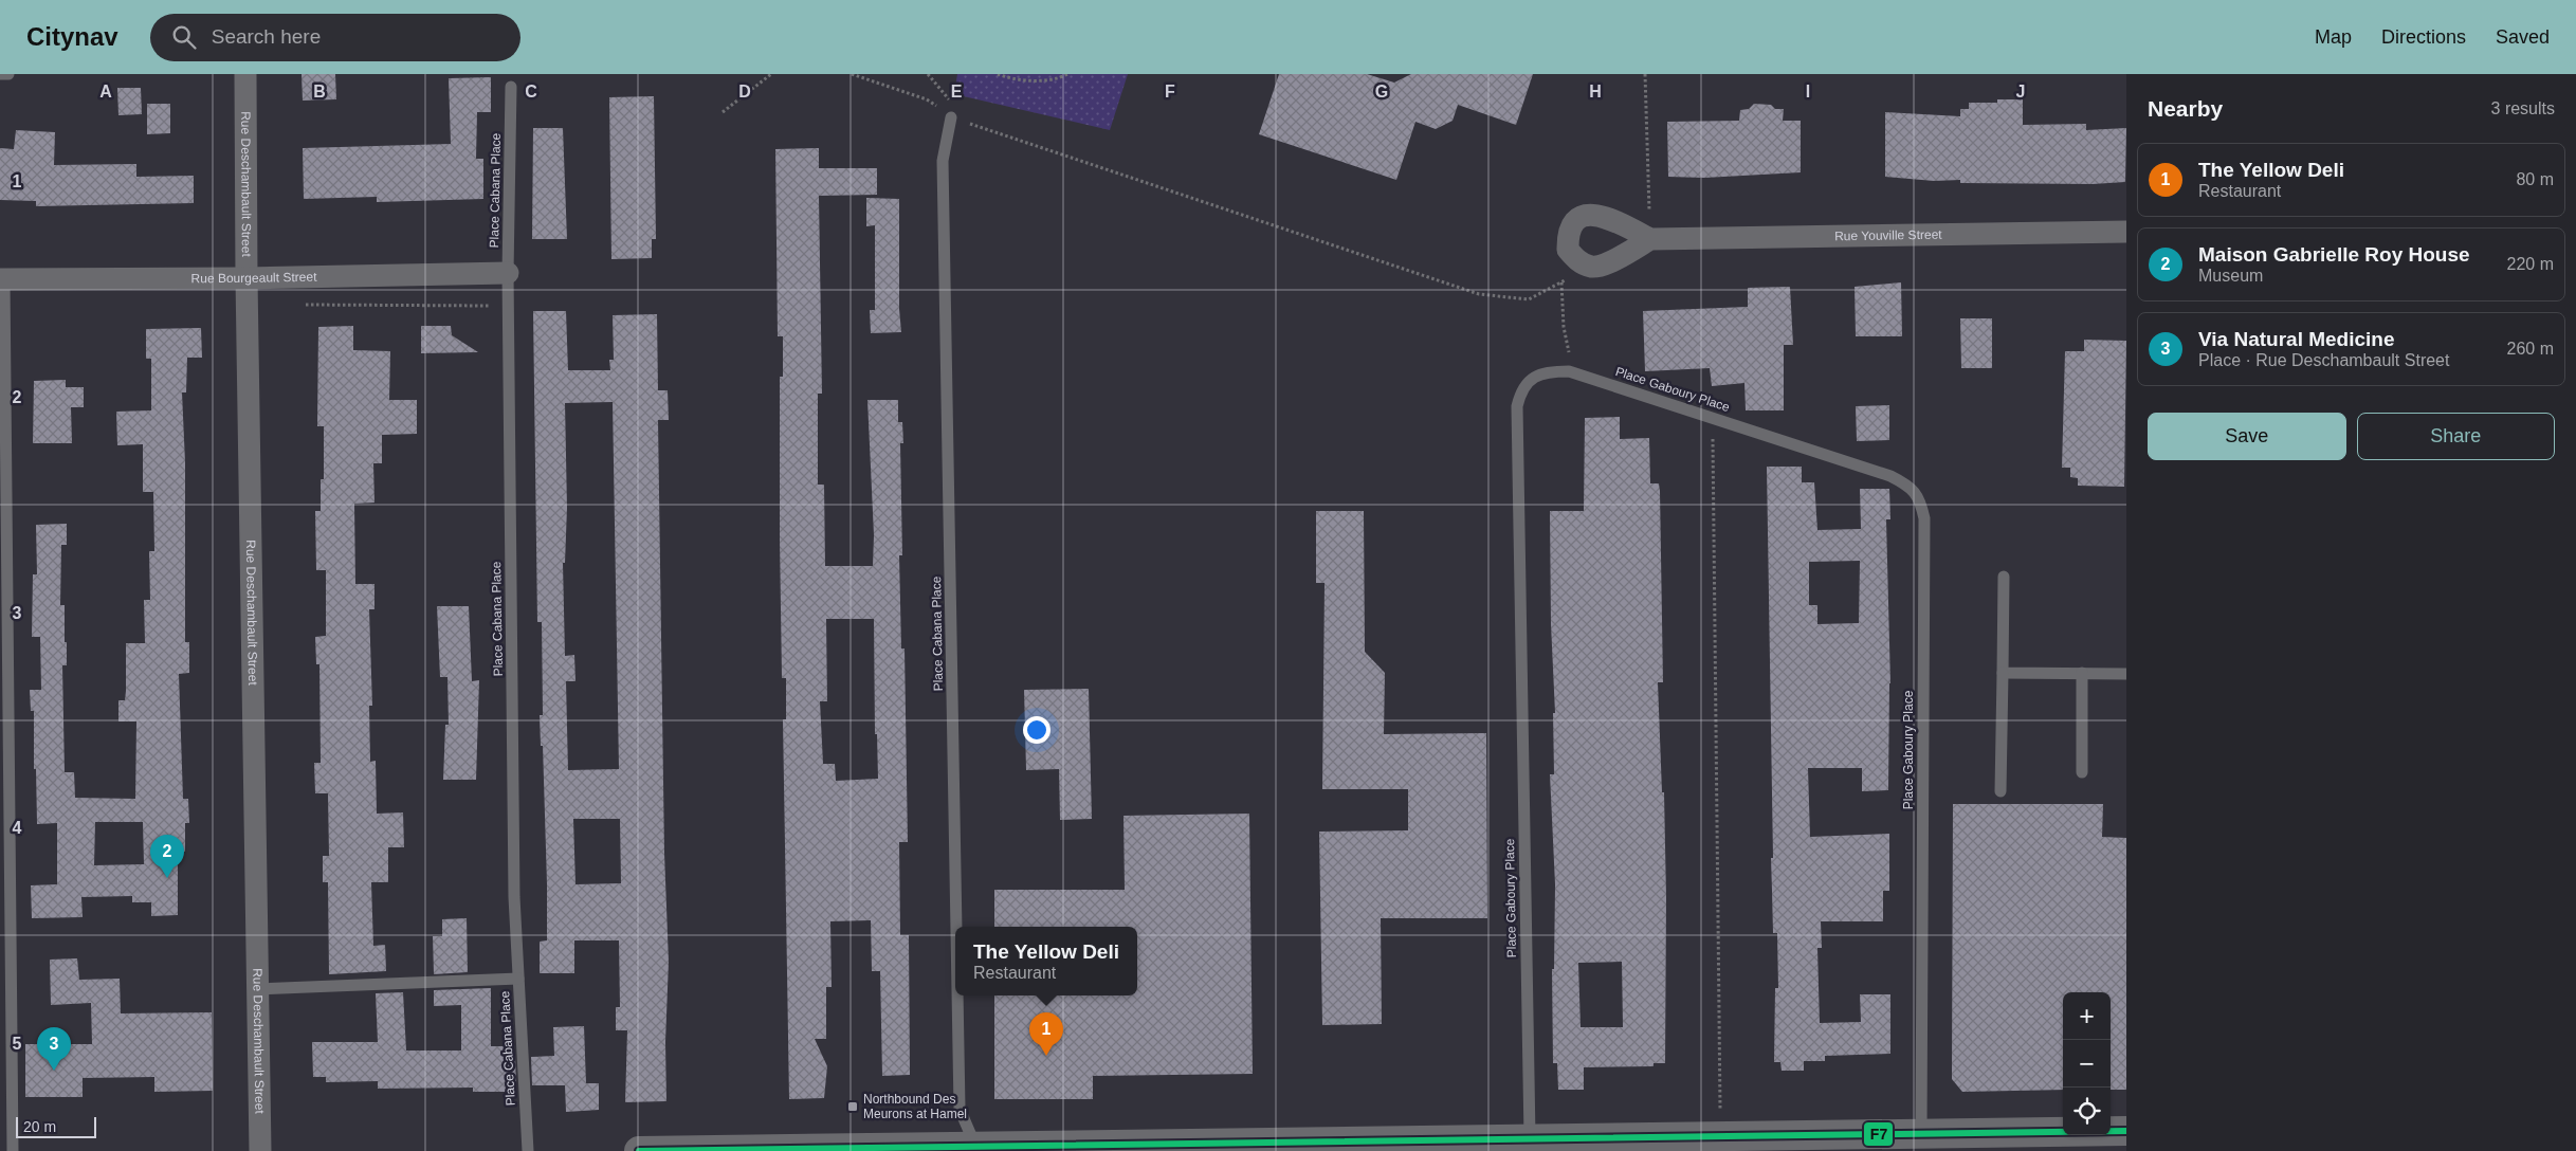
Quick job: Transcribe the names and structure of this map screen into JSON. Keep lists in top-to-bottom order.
{
  "streets": {
    "street": ["Rue Deschambault Street", "Rue Youville Street", "Rue Bourgeault Street"],
    "lane": ["Place Cabana Place", "Place Gaboury Place"]
  },
  "crossings": [
    ["Rue Deschambault Street", "Rue Bourgeault Street"],
    ["Place Cabana Place", "Rue Bourgeault Street"]
  ],
  "places": {
    "transit": ["Northbound Des Meurons at Hamel"]
  },
  "lines": ["transit line F7"],
  "scale_bar": "20 m",
  "page": {
    "header": "Citynav",
    "search": "Search here",
    "nav": ["Map", "Directions", "Saved"],
    "heading": ["Nearby", "3 results"],
    "list": [
      {
        "mark": "1",
        "name": "The Yellow Deli",
        "note": "Restaurant",
        "value": "80 m"
      },
      {
        "mark": "2",
        "name": "Maison Gabrielle Roy House",
        "note": "Museum",
        "value": "220 m"
      },
      {
        "mark": "3",
        "name": "Via Natural Medicine",
        "note": "Place · Rue Deschambault Street",
        "value": "260 m"
      }
    ],
    "buttons": ["Save", "Share"],
    "pins": ["2", "1", "3"],
    "popup": ["The Yellow Deli", "Restaurant"],
    "map_buttons": ["+", "−"],
    "scale": "20 m"
  },
  "grid": {
    "columns": [
      "A",
      "B",
      "C",
      "D",
      "E",
      "F",
      "G",
      "H",
      "I",
      "J"
    ],
    "rows": [
      "1",
      "2",
      "3",
      "4",
      "5"
    ]
  }
}
